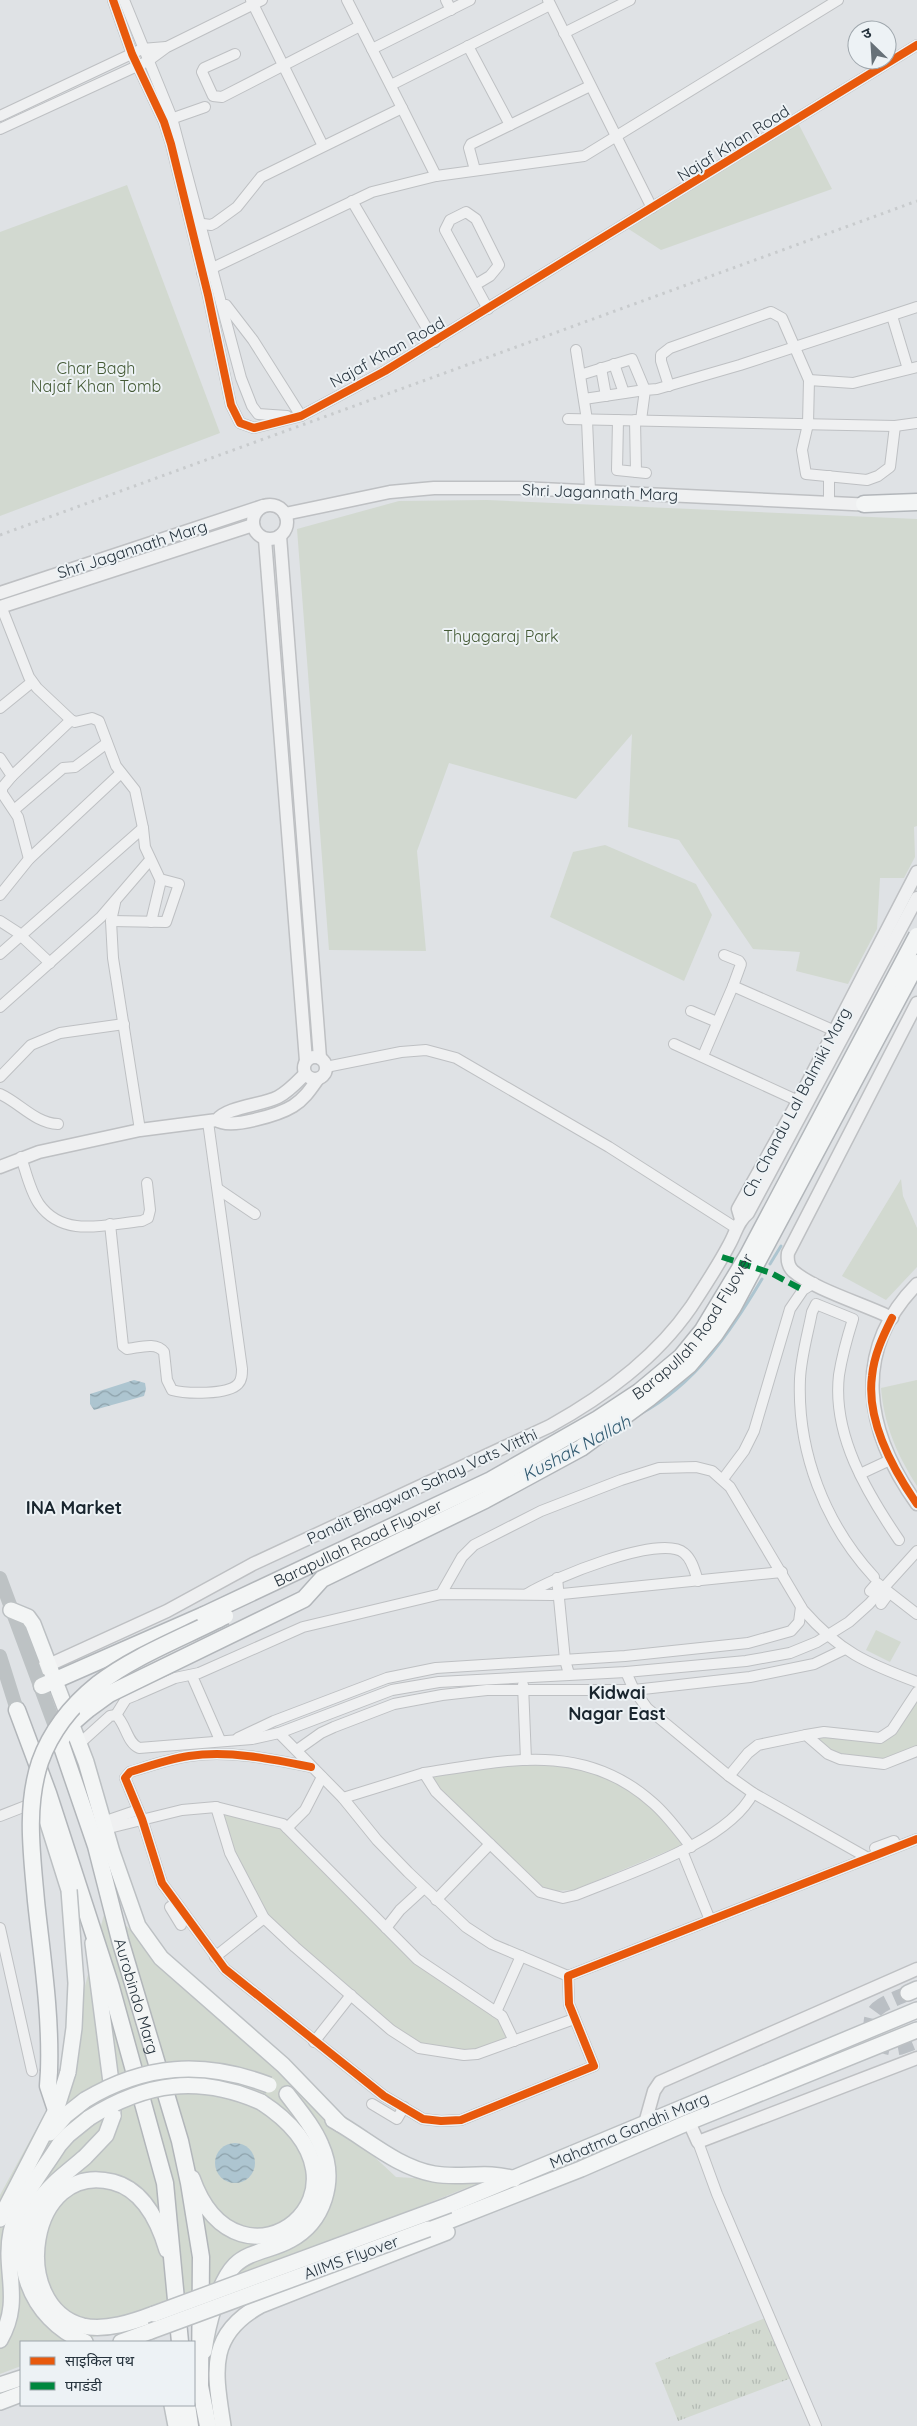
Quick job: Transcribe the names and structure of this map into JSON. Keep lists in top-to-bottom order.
{
  "streets": {
    "highway": ["Barapullah Road Flyover", "Aurobindo Marg"],
    "main road": ["Mahatma Gandhi Marg", "AIIMS Flyover"],
    "street": [
      "Najaf Khan Road",
      "Shri Jagannath Marg",
      "Ch. Chandu Lal Balmiki Marg",
      "Pandit Bhagwan Sahay Vats Vitthi"
    ]
  },
  "crossings": [
    ["Ch. Chandu Lal Balmiki Marg", "Pandit Bhagwan Sahay Vats Vitthi"],
    ["Barapullah Road Flyover", "Pandit Bhagwan Sahay Vats Vitthi"],
    ["Barapullah Road Flyover", "Aurobindo Marg"],
    ["Pandit Bhagwan Sahay Vats Vitthi", "Aurobindo Marg"],
    ["Aurobindo Marg", "Mahatma Gandhi Marg"],
    ["Mahatma Gandhi Marg", "AIIMS Flyover"]
  ],
  "districts": ["INA Market", "Kidwai Nagar East"],
  "water": ["Kushak Nallah"],
  "parks": ["Char Bagh Najaf Khan Tomb", "Thyagaraj Park"],
  "legend": ["साइकिल पथ", "पगडंडी"],
  "north": "top left"
}
